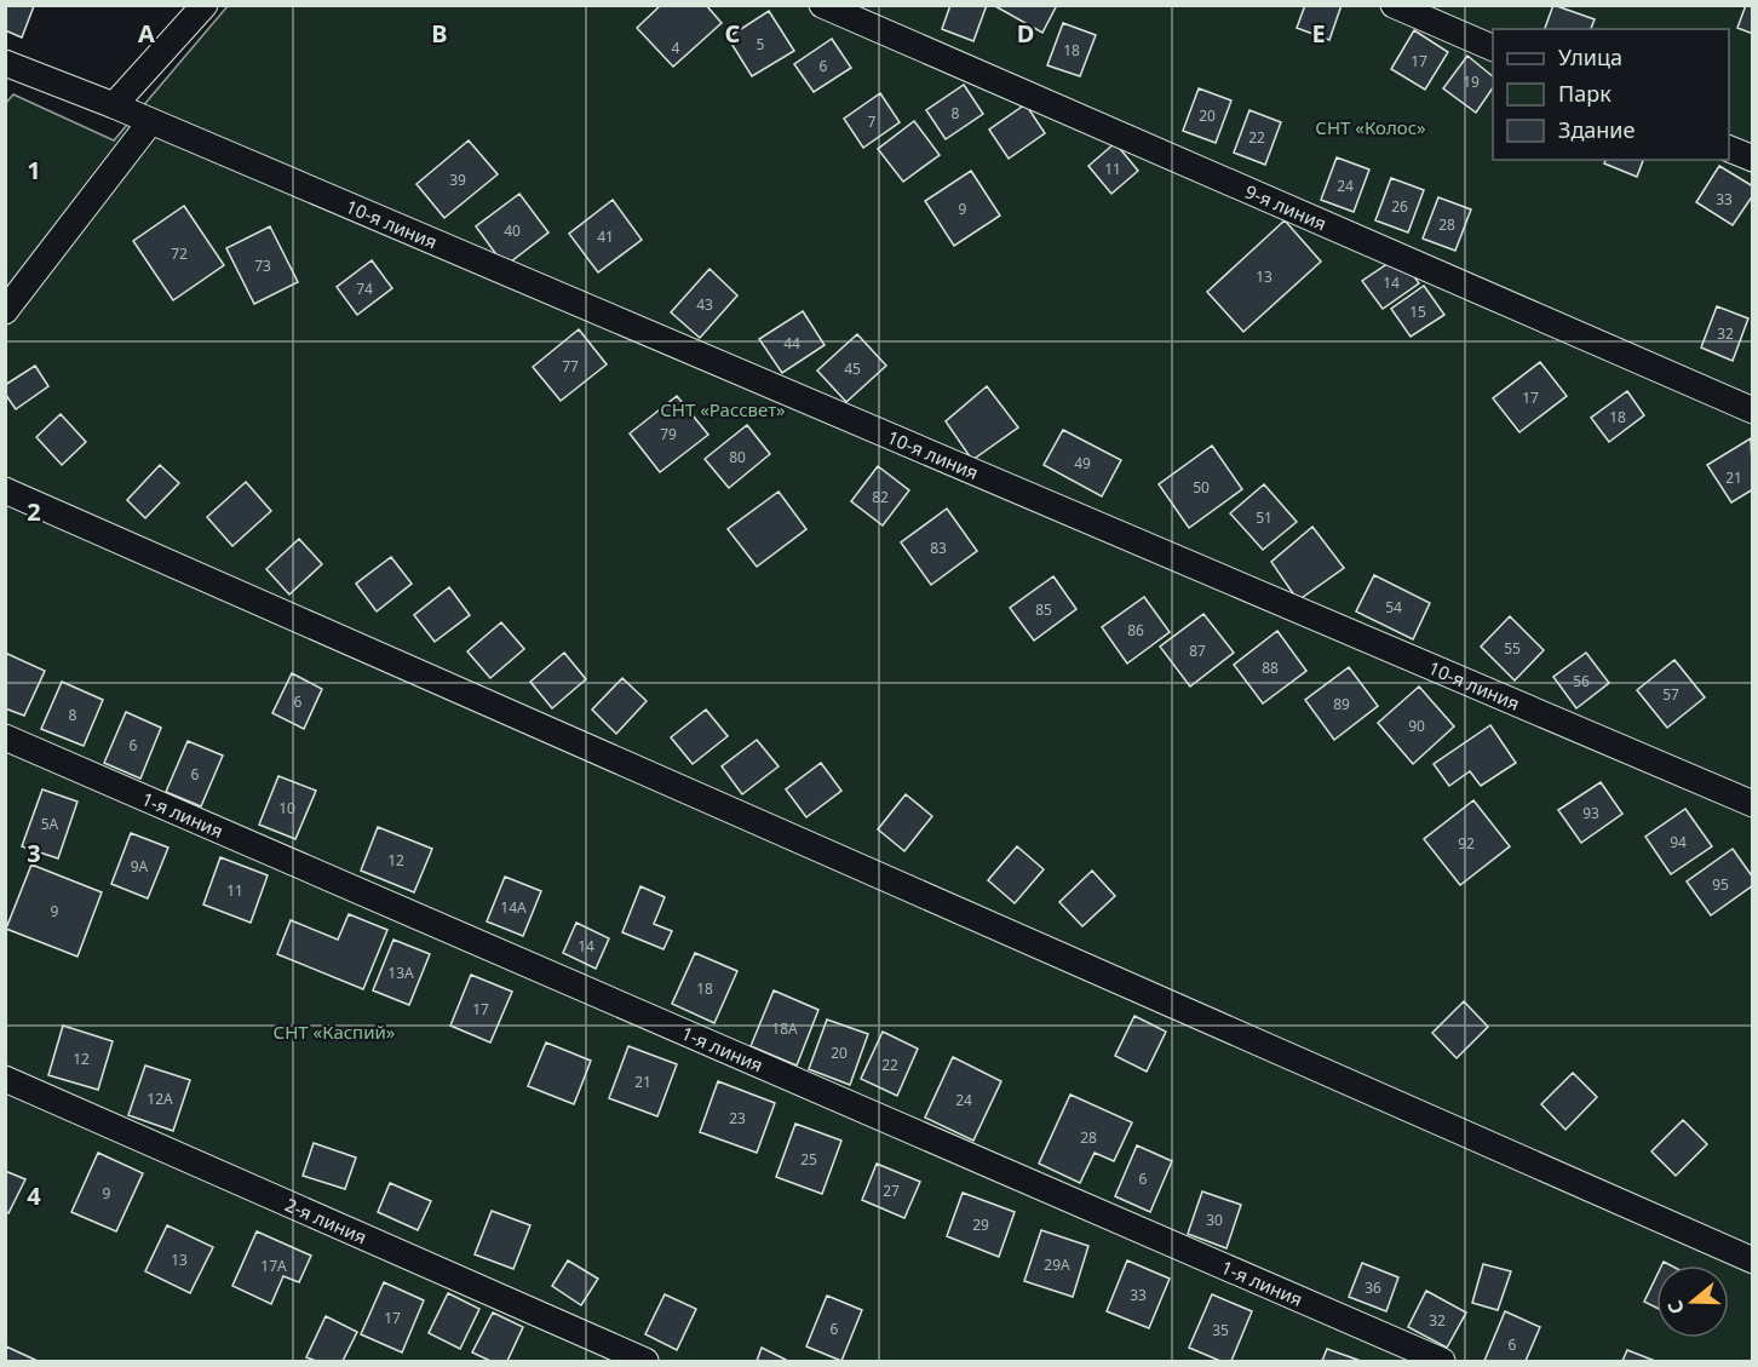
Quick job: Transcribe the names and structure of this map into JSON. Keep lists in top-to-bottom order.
{
  "streets": {
    "street": [
      "9-я линия",
      "10-я линия",
      "1-я линия",
      "2-я линия"
    ]
  },
  "parks": ["СНТ «Колос»", "СНТ «Рассвет»", "СНТ «Каспий»"],
  "house_numbers": [
    "5",
    "4",
    "18",
    "17",
    "6",
    "19",
    "8",
    "20",
    "7",
    "22",
    "11",
    "39",
    "24",
    "33",
    "26",
    "9",
    "28",
    "40",
    "41",
    "72",
    "73",
    "13",
    "14",
    "74",
    "43",
    "15",
    "32",
    "44",
    "77",
    "45",
    "17",
    "18",
    "79",
    "80",
    "49",
    "21",
    "50",
    "82",
    "51",
    "83",
    "54",
    "85",
    "86",
    "55",
    "87",
    "88",
    "56",
    "57",
    "6",
    "89",
    "8",
    "90",
    "6",
    "6",
    "10",
    "93",
    "5А",
    "94",
    "92",
    "12",
    "9А",
    "95",
    "11",
    "14А",
    "9",
    "14",
    "13А",
    "18",
    "17",
    "18А",
    "20",
    "12",
    "22",
    "21",
    "12А",
    "24",
    "23",
    "28",
    "25",
    "6",
    "27",
    "9",
    "30",
    "29",
    "13",
    "29А",
    "17А",
    "36",
    "33",
    "17",
    "32",
    "6",
    "35",
    "6"
  ],
  "legend": ["Улица", "Парк", "Здание"],
  "north": "left",
  "grid": {
    "columns": [
      "A",
      "B",
      "C",
      "D",
      "E"
    ],
    "rows": [
      "1",
      "2",
      "3",
      "4"
    ]
  }
}
